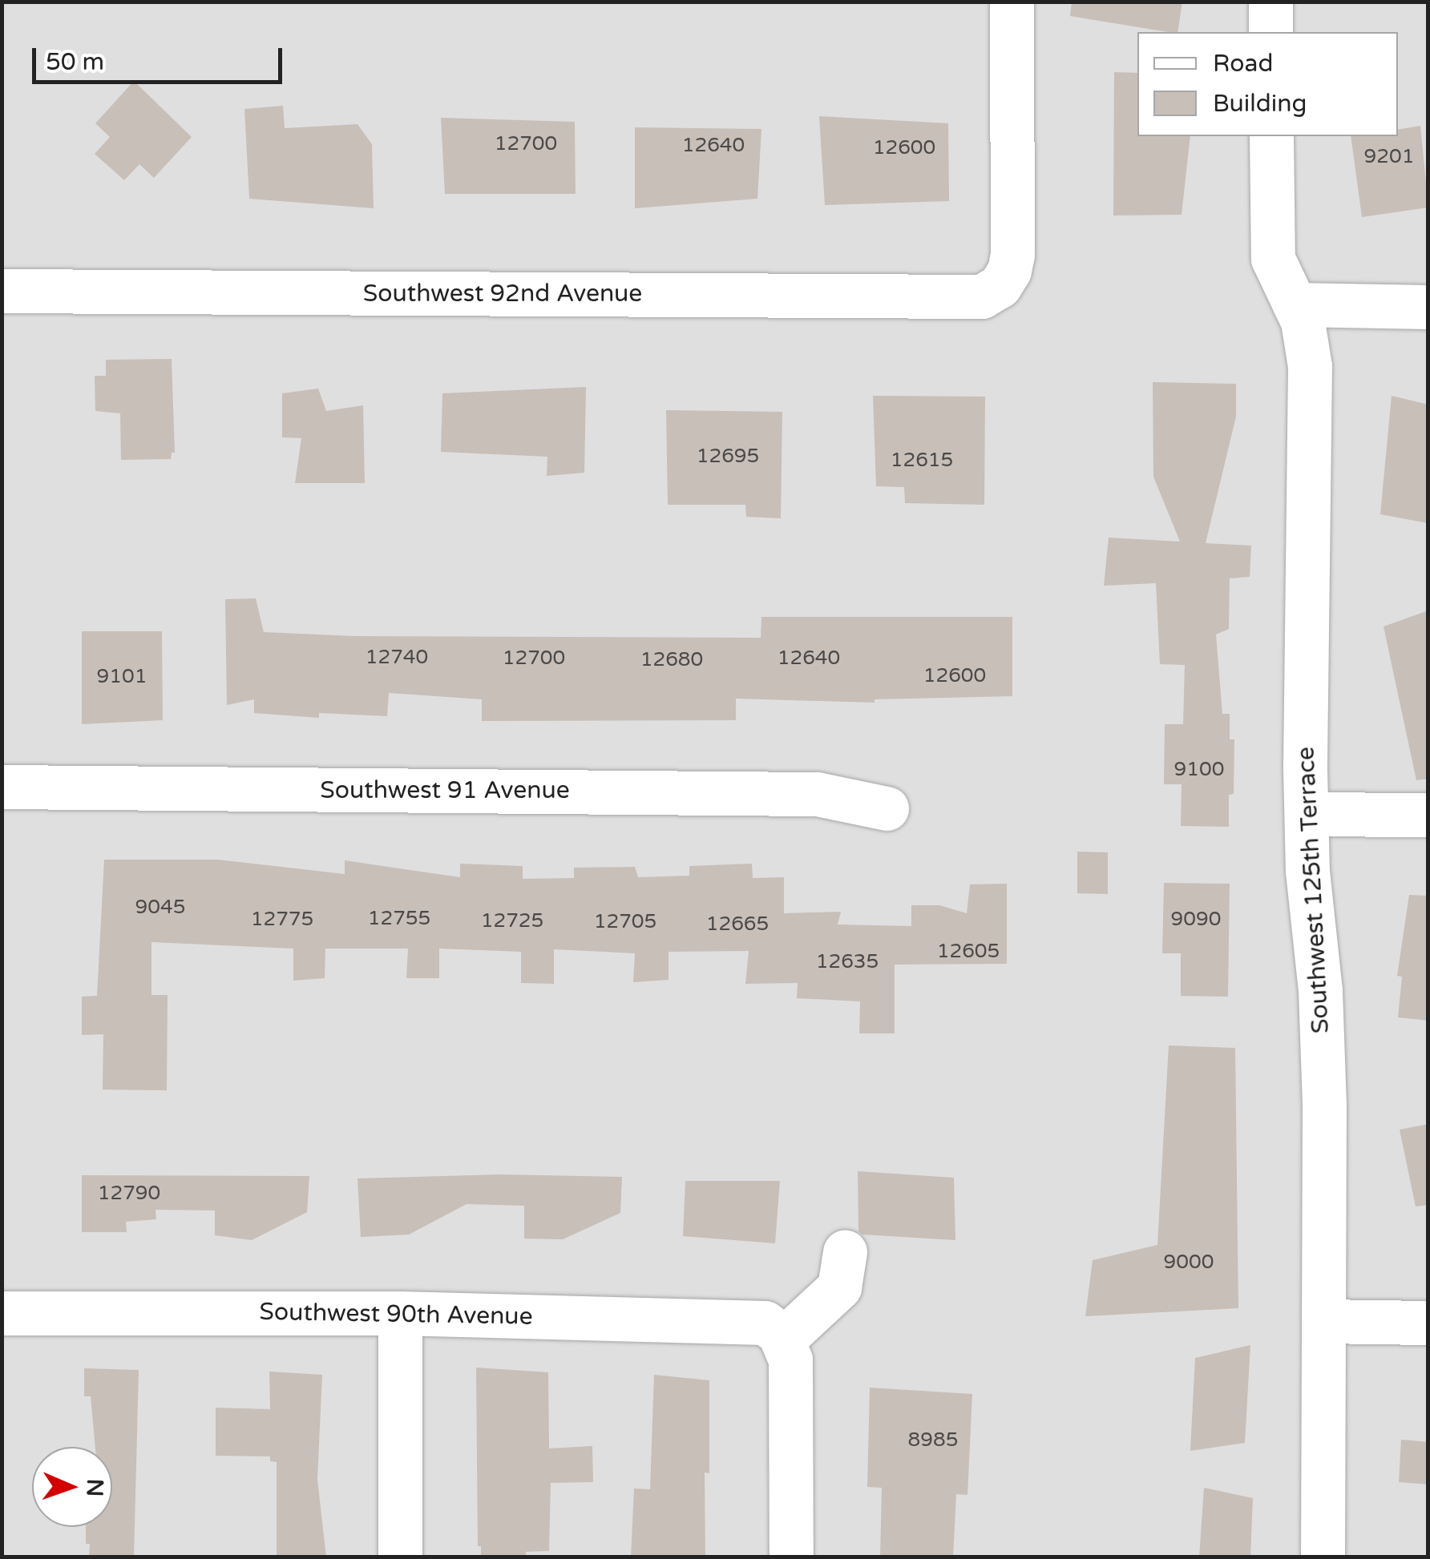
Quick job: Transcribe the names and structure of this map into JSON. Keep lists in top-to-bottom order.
{
  "streets": {
    "street": [
      "Southwest 92nd Avenue",
      "Southwest 91 Avenue",
      "Southwest 125th Terrace",
      "Southwest 90th Avenue"
    ]
  },
  "house_numbers": [
    "12700",
    "12640",
    "12600",
    "9201",
    "12695",
    "12615",
    "12740",
    "12700",
    "12640",
    "12680",
    "12600",
    "9101",
    "9100",
    "9045",
    "12755",
    "12775",
    "9090",
    "12725",
    "12705",
    "12665",
    "12605",
    "12635",
    "12790",
    "9000",
    "8985"
  ],
  "legend": ["Road", "Building"],
  "scale_bar": "50 m",
  "north": "right"
}
